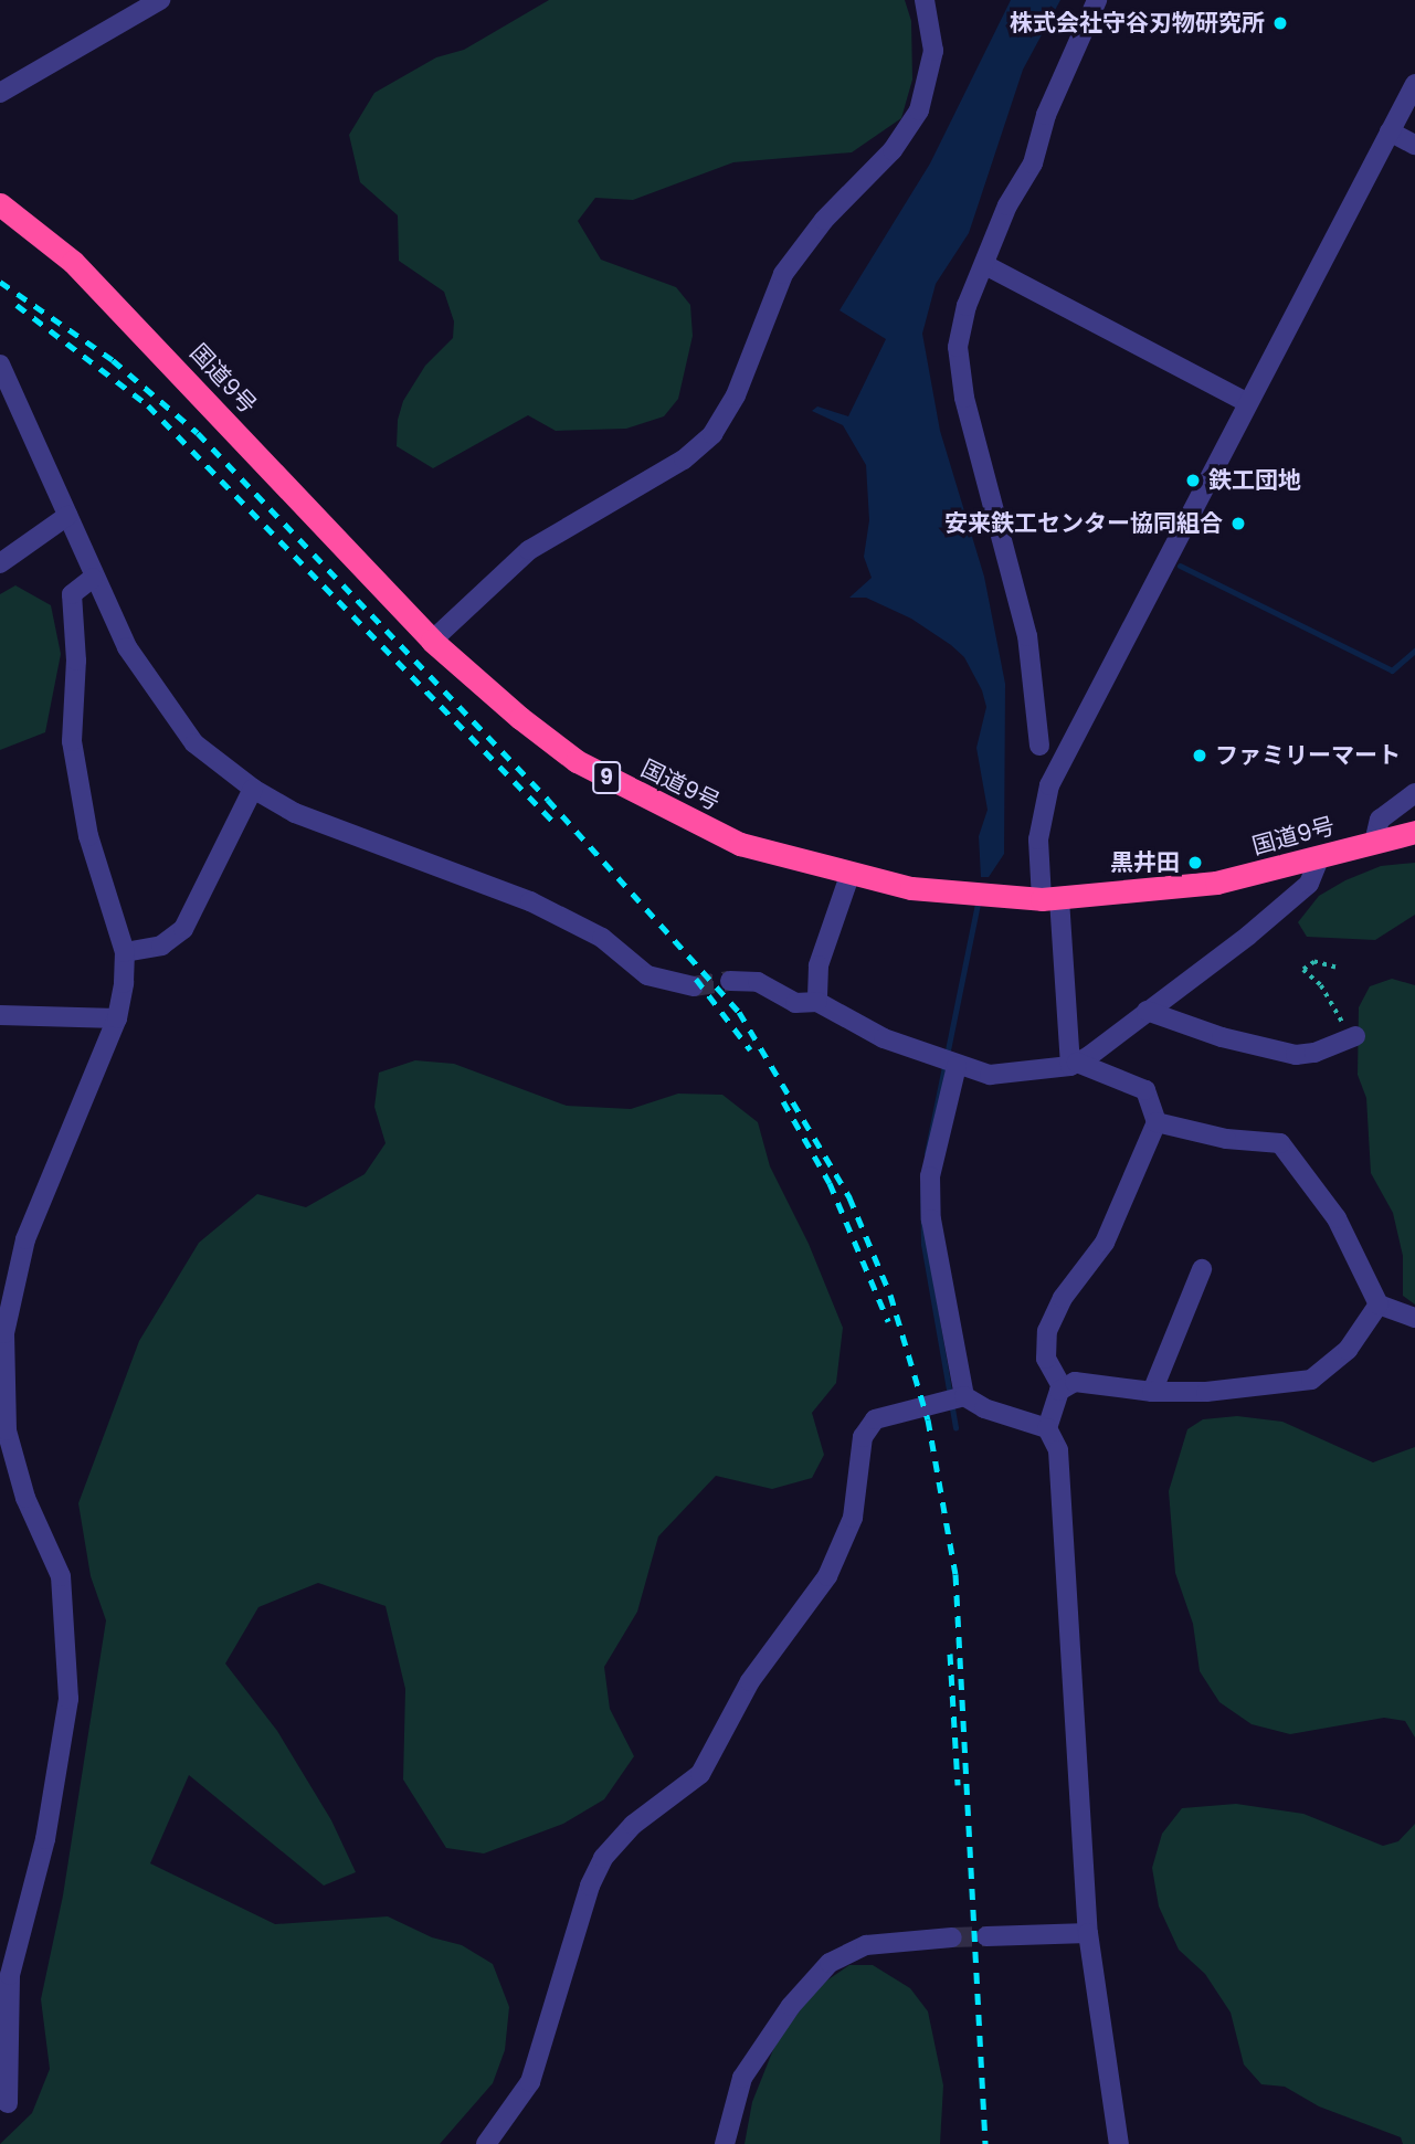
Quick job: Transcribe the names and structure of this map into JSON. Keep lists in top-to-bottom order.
{
  "streets": {
    "highway": ["国道9号", "9"]
  },
  "places": [
    "株式会社守谷刃物研究所",
    "鉄工団地",
    "安来鉄工センター協同組合",
    "ファミリーマート",
    "黒井田"
  ]
}
